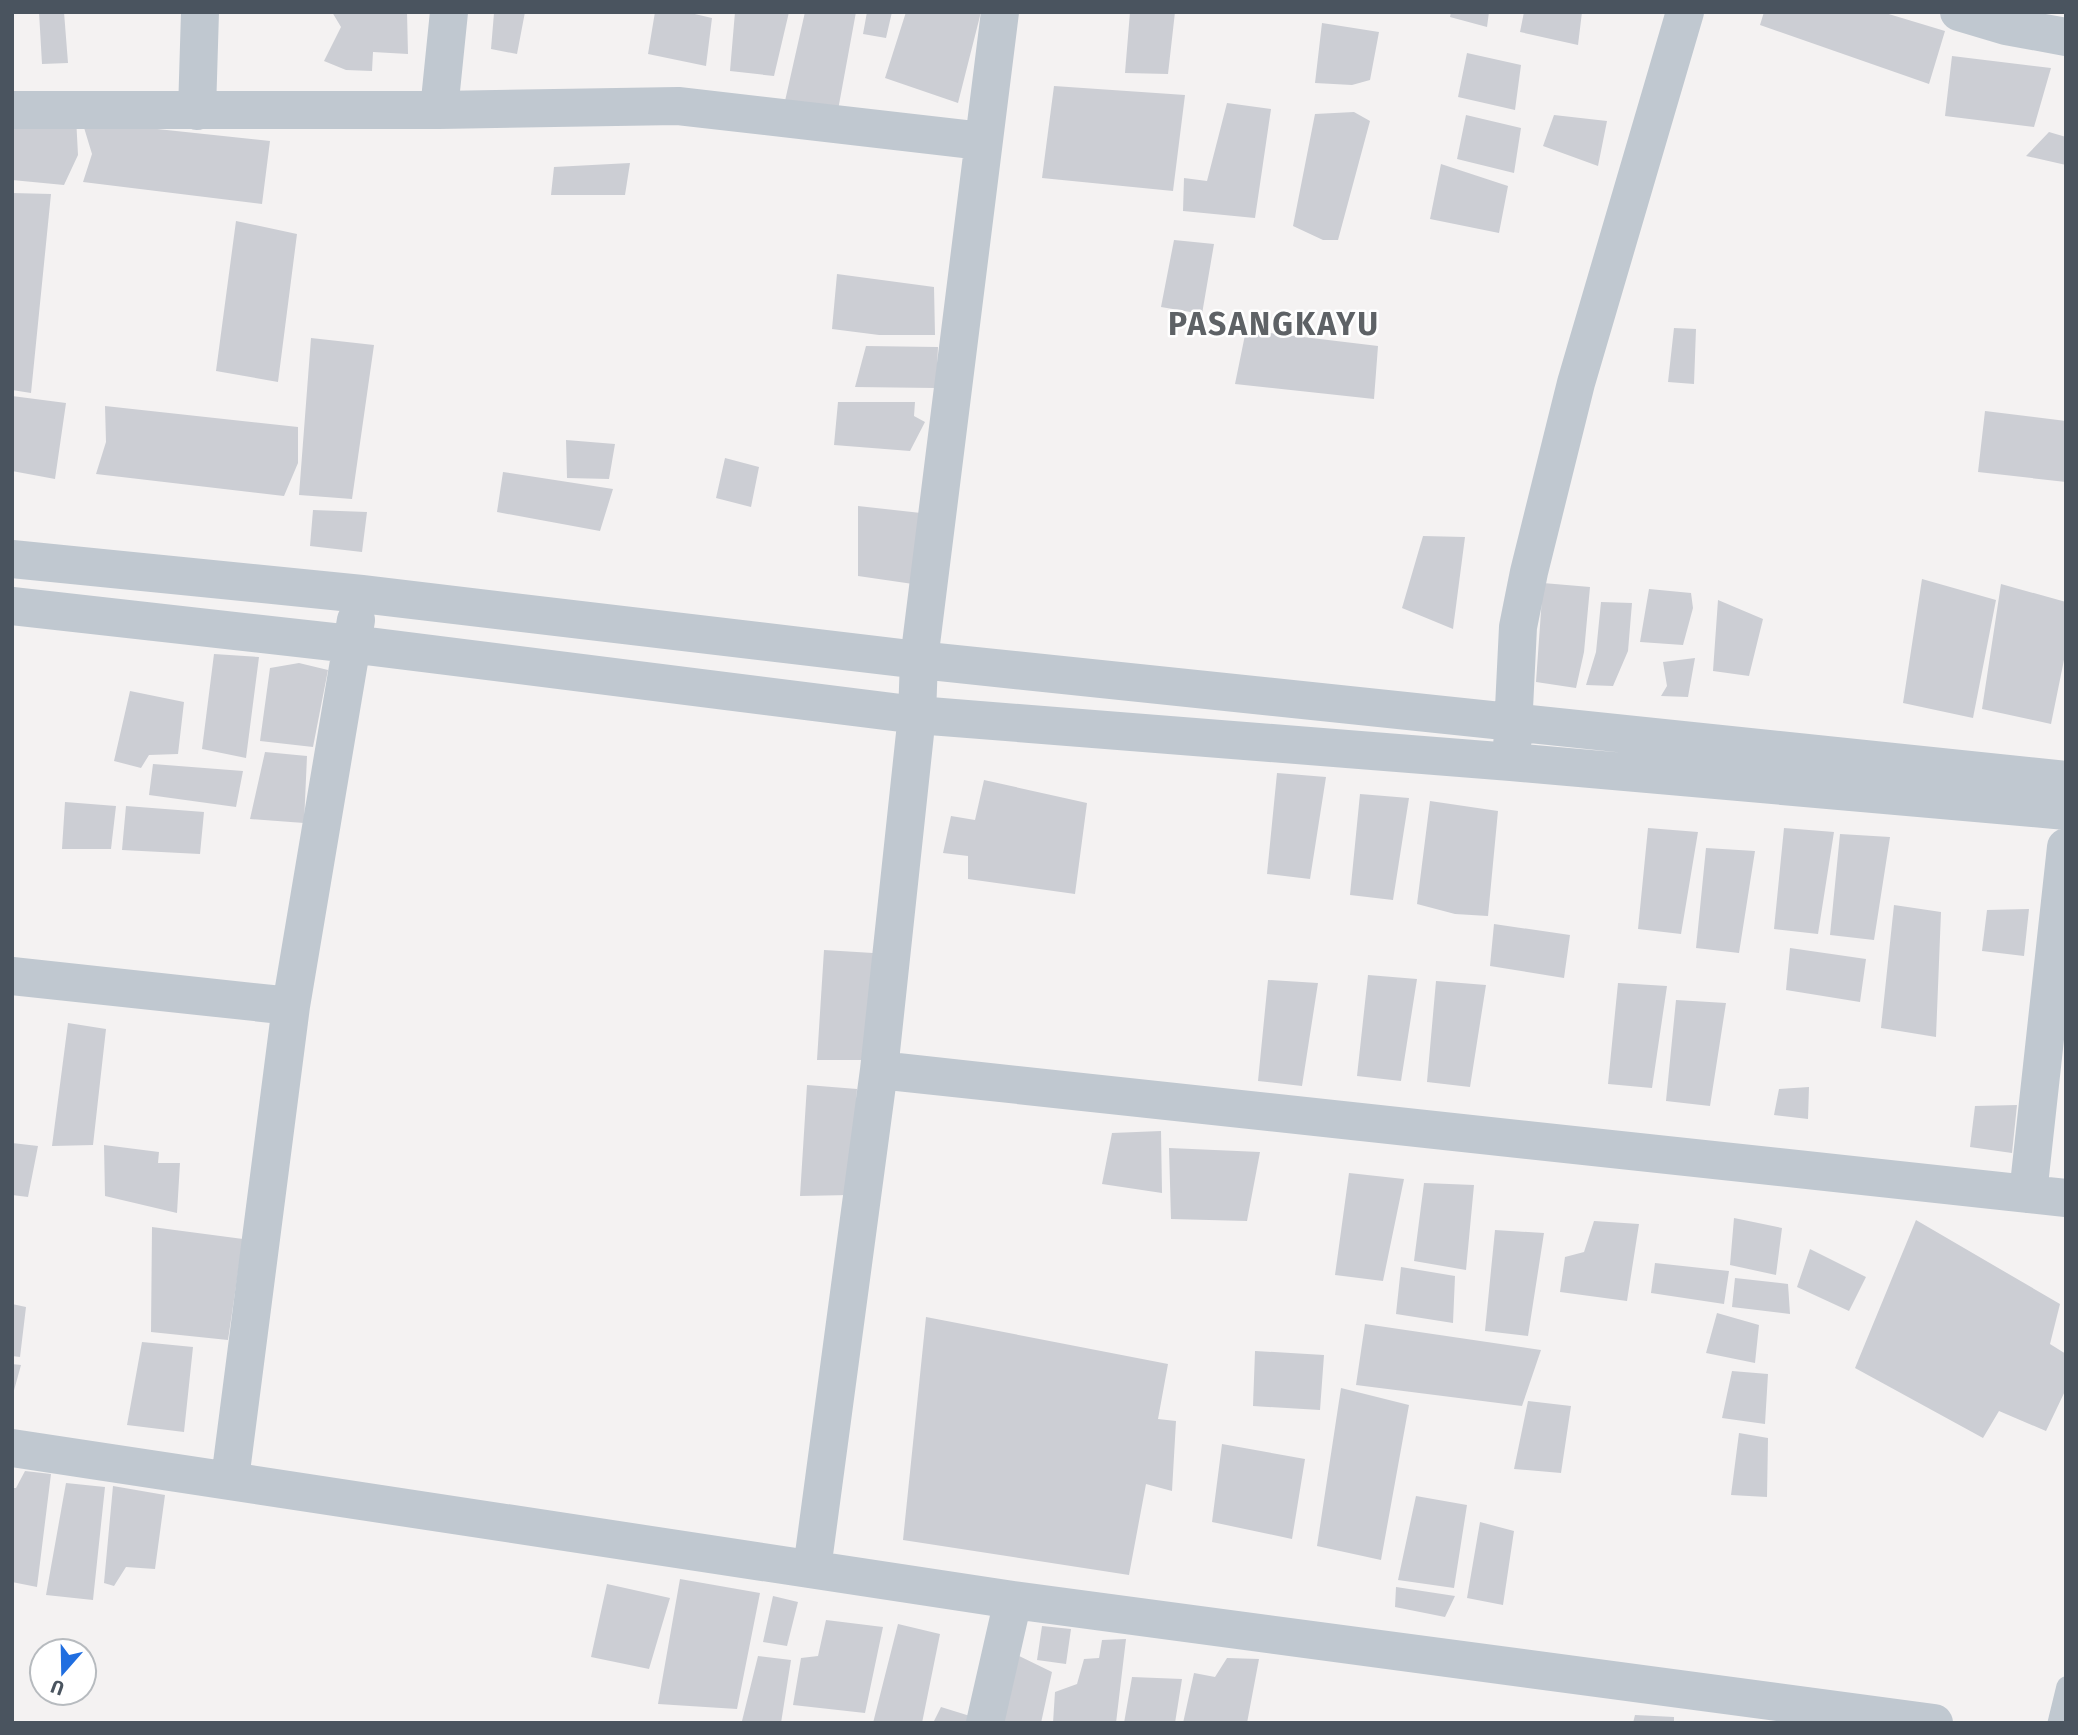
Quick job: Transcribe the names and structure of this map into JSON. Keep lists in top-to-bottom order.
{
  "districts": ["PASANGKAYU"],
  "north": "bottom"
}
